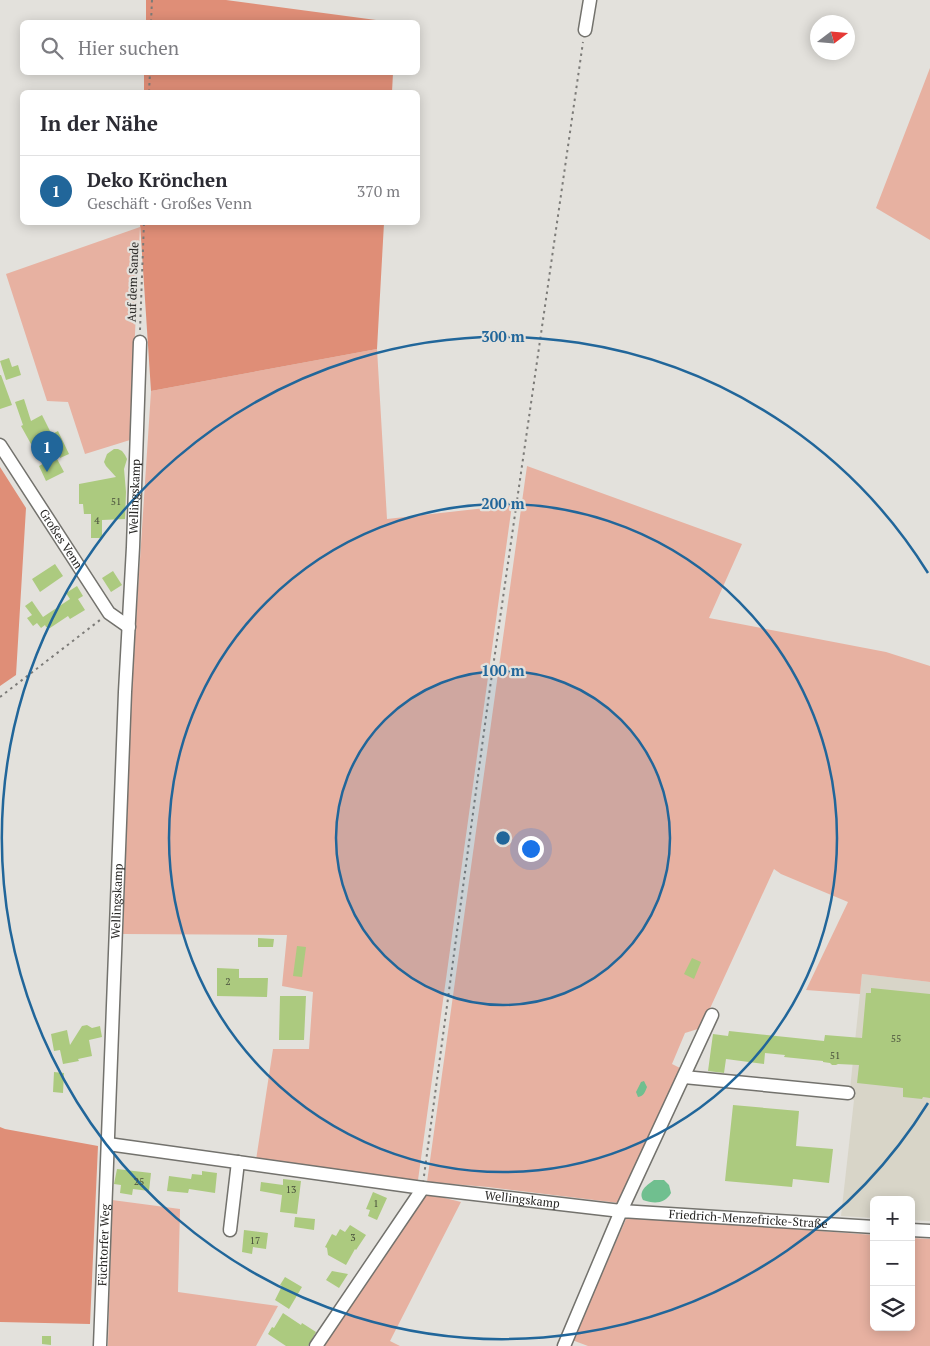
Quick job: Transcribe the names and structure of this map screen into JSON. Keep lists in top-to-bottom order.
{
  "streets": {
    "street": [
      "Wellingskamp",
      "Großes Venn",
      "Friedrich-Menzefricke-Straße",
      "Füchtorfer Weg"
    ],
    "path": ["Auf dem Sande"]
  },
  "crossings": [
    ["Auf dem Sande", "Wellingskamp"],
    ["Wellingskamp", "Großes Venn"],
    ["Wellingskamp", "Friedrich-Menzefricke-Straße"],
    ["Wellingskamp", "Füchtorfer Weg"]
  ],
  "house_numbers": [
    "51",
    "4",
    "2",
    "55",
    "51",
    "25",
    "13",
    "1",
    "3",
    "17"
  ],
  "north": "right",
  "page": {
    "search": "Hier suchen",
    "heading": "In der Nähe",
    "list": [
      {
        "mark": "1",
        "name": "Deko Krönchen",
        "note": "Geschäft · Großes Venn",
        "value": "370 m"
      }
    ],
    "pins": "1",
    "map_buttons": ["+", "−"]
  },
  "rings": ["300 m", "200 m", "100 m"]
}
